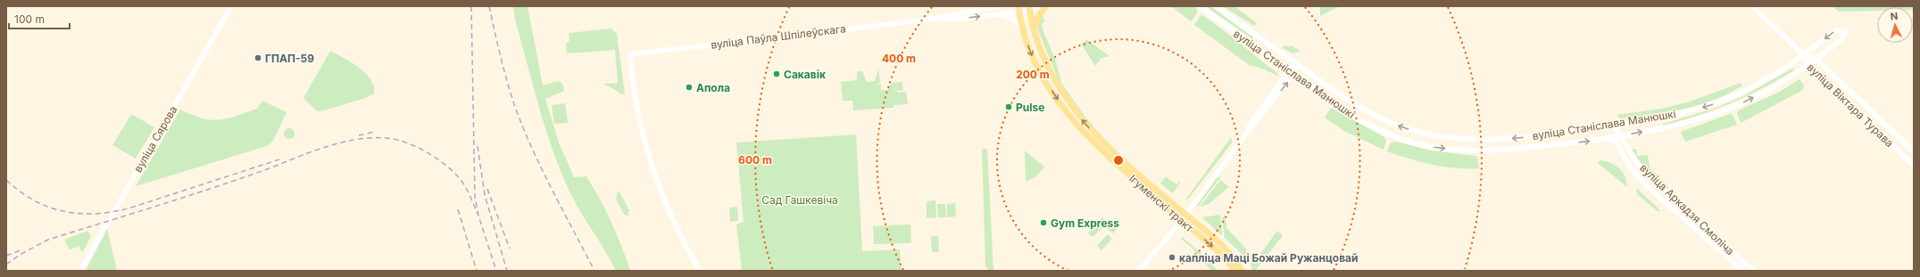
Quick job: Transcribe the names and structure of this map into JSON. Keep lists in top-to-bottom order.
{
  "streets": {
    "main road": [
      "вуліца Паўла Шпілеўскага",
      "вуліца Станіслава Манюшкі",
      "вуліца Віктара Турава",
      "Ігуменскі тракт",
      "вуліца Аркадзя Смоліча"
    ],
    "street": ["вуліца Сярова"]
  },
  "crossings": [
    ["вуліца Паўла Шпілеўскага", "Ігуменскі тракт"],
    ["вуліца Станіслава Манюшкі", "вуліца Віктара Турава"],
    ["вуліца Станіслава Манюшкі", "вуліца Аркадзя Смоліча"]
  ],
  "parks": ["Сад Гашкевіча"],
  "places": [
    "ГПАП-59",
    "Сакавік",
    "Апола",
    "Pulse",
    "Gym Express",
    "капліца Маці Божай Ружанцовай"
  ],
  "scale_bar": "100 m",
  "north": "top",
  "rings": ["400 m", "200 m", "600 m"]
}
